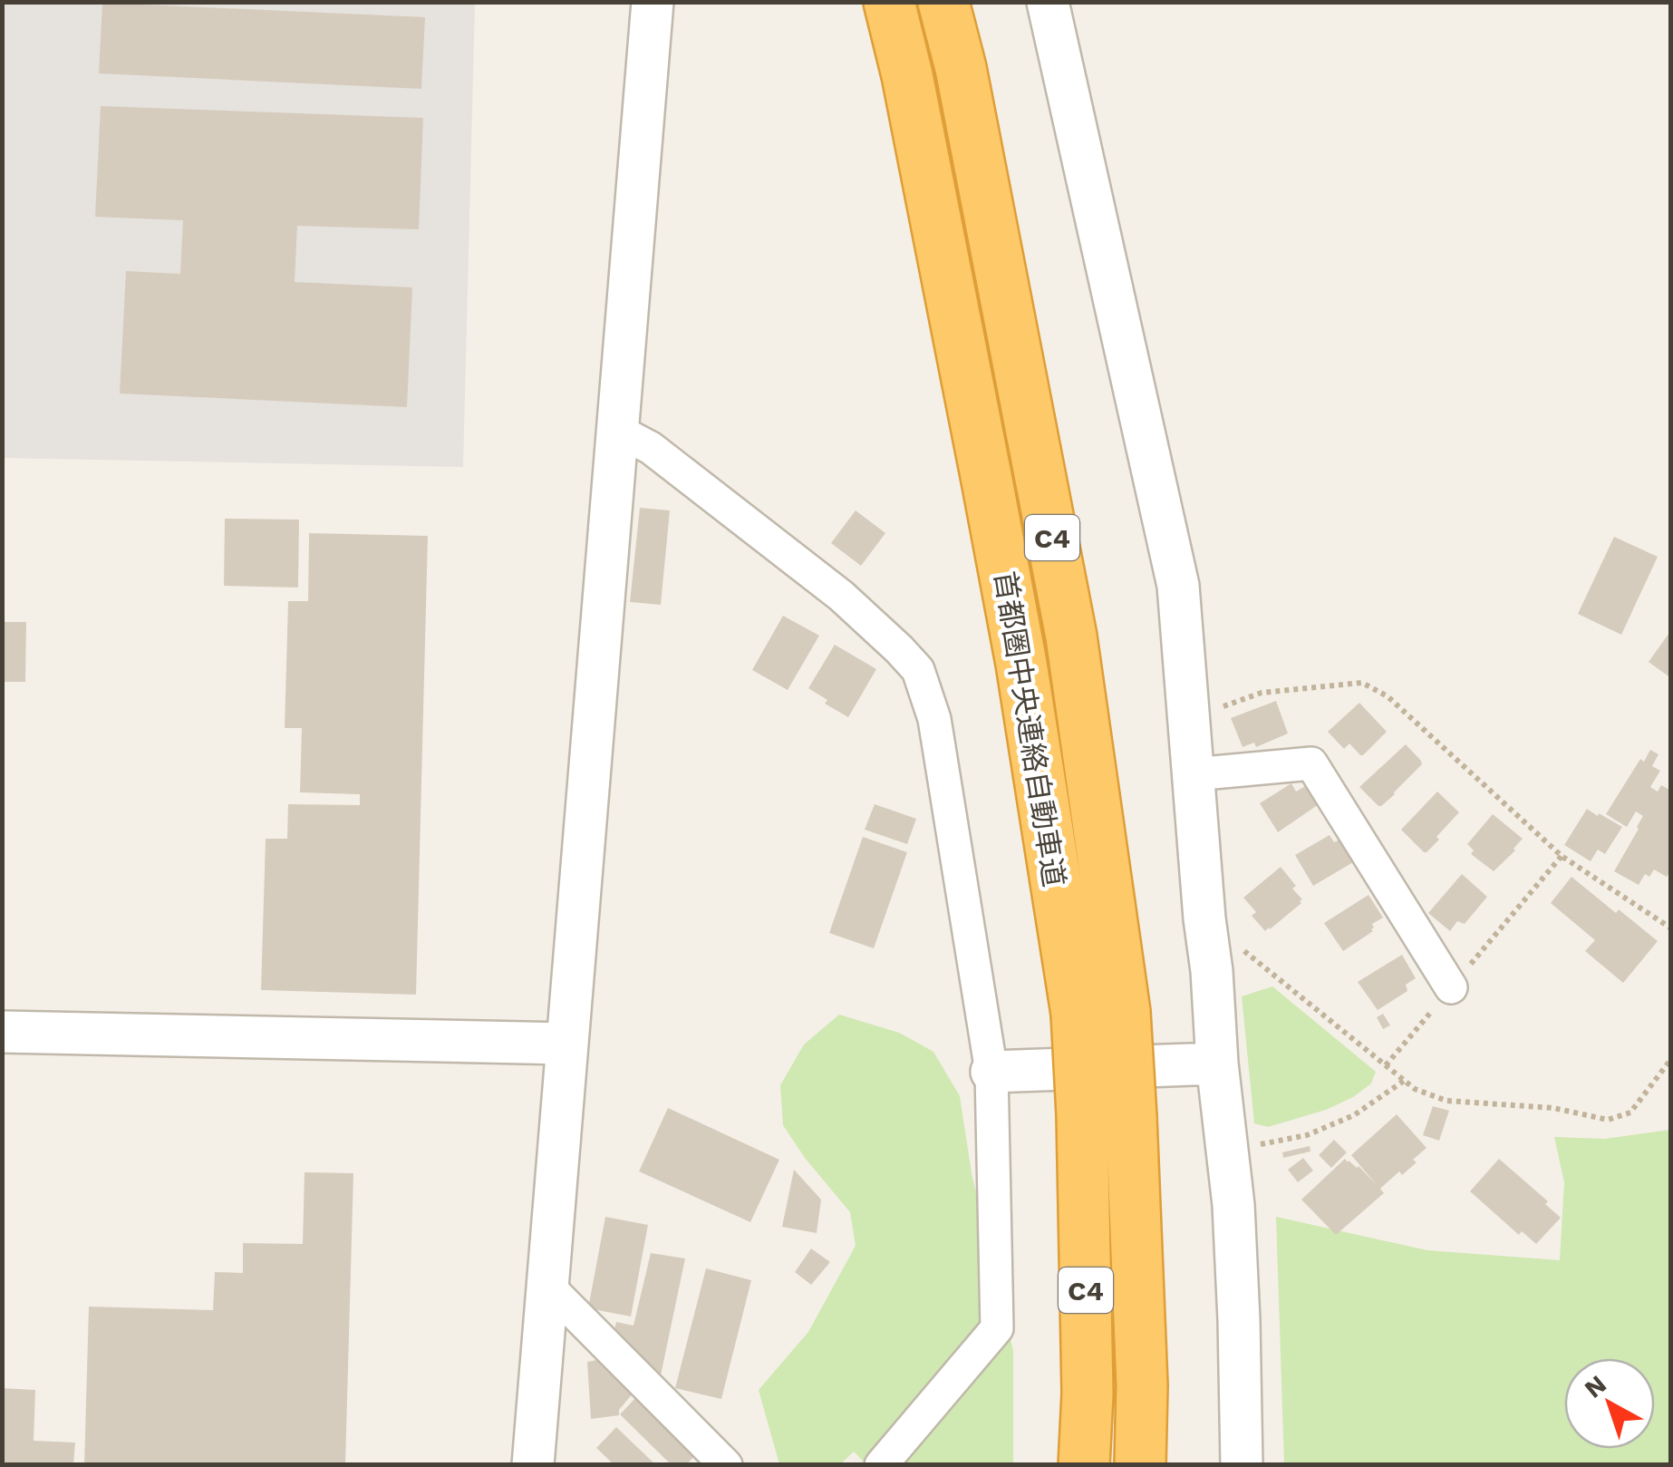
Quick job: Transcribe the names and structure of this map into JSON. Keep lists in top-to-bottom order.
{
  "streets": {
    "highway": ["C4", "首都圏中央連絡自動車道"]
  },
  "north": "top left"
}
